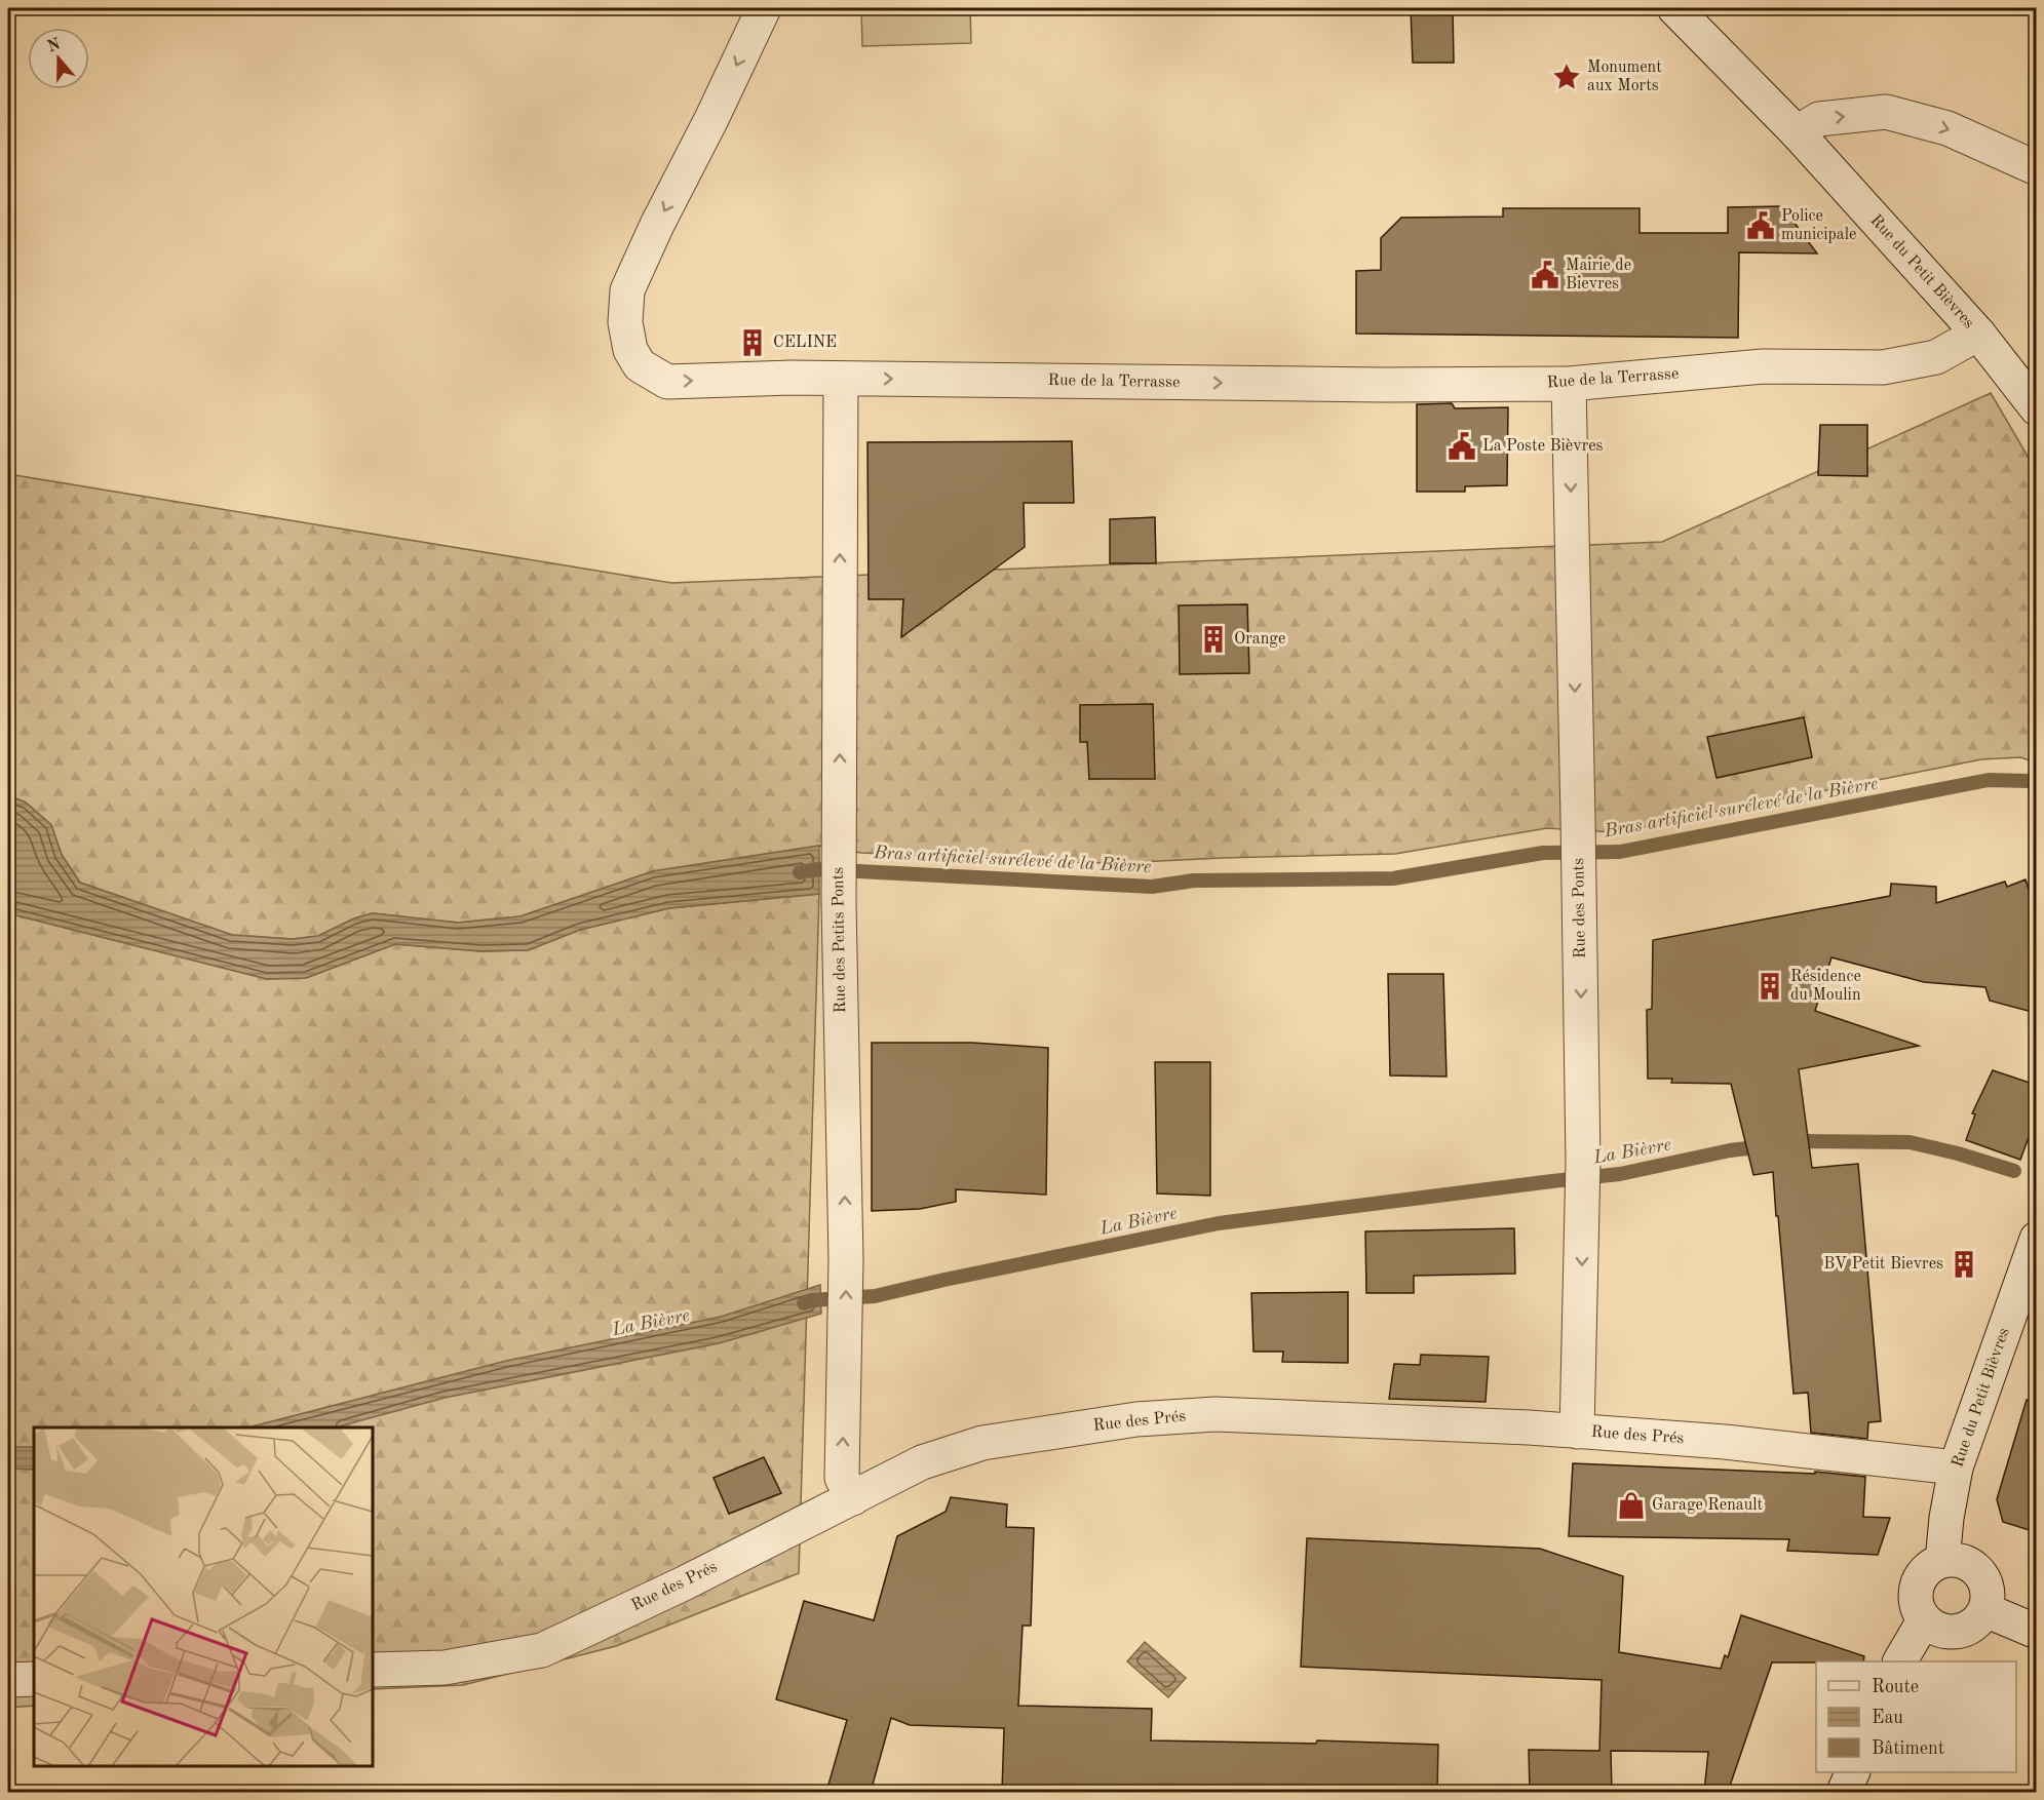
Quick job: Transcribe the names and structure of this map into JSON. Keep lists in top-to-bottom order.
{
  "streets": {
    "street": [
      "Rue du Petit Bièvres",
      "Rue de la Terrasse",
      "Rue des Ponts",
      "Rue des Petits Ponts",
      "Rue des Prés"
    ]
  },
  "crossings": [
    ["Rue du Petit Bièvres", "Rue de la Terrasse"],
    ["Rue du Petit Bièvres", "Rue des Prés"],
    ["Rue de la Terrasse", "Rue des Ponts"],
    ["Rue de la Terrasse", "Rue des Petits Ponts"],
    ["Rue des Ponts", "Rue des Prés"],
    ["Rue des Petits Ponts", "Rue des Prés"]
  ],
  "one_way": ["Rue des Ponts", "Rue des Petits Ponts"],
  "water": ["Bras artificiel surélevé de la Bièvre", "La Bièvre"],
  "places": {
    "place": ["Monument aux Morts"],
    "public building": ["Police municipale", "Mairie de Bievres", "La Poste Bièvres"],
    "building": [
      "CELINE",
      "Orange",
      "Résidence du Moulin",
      "BV Petit Bievres"
    ],
    "shop": ["Garage Renault"]
  },
  "legend": ["Route", "Eau", "Bâtiment"],
  "north": "top"
}
